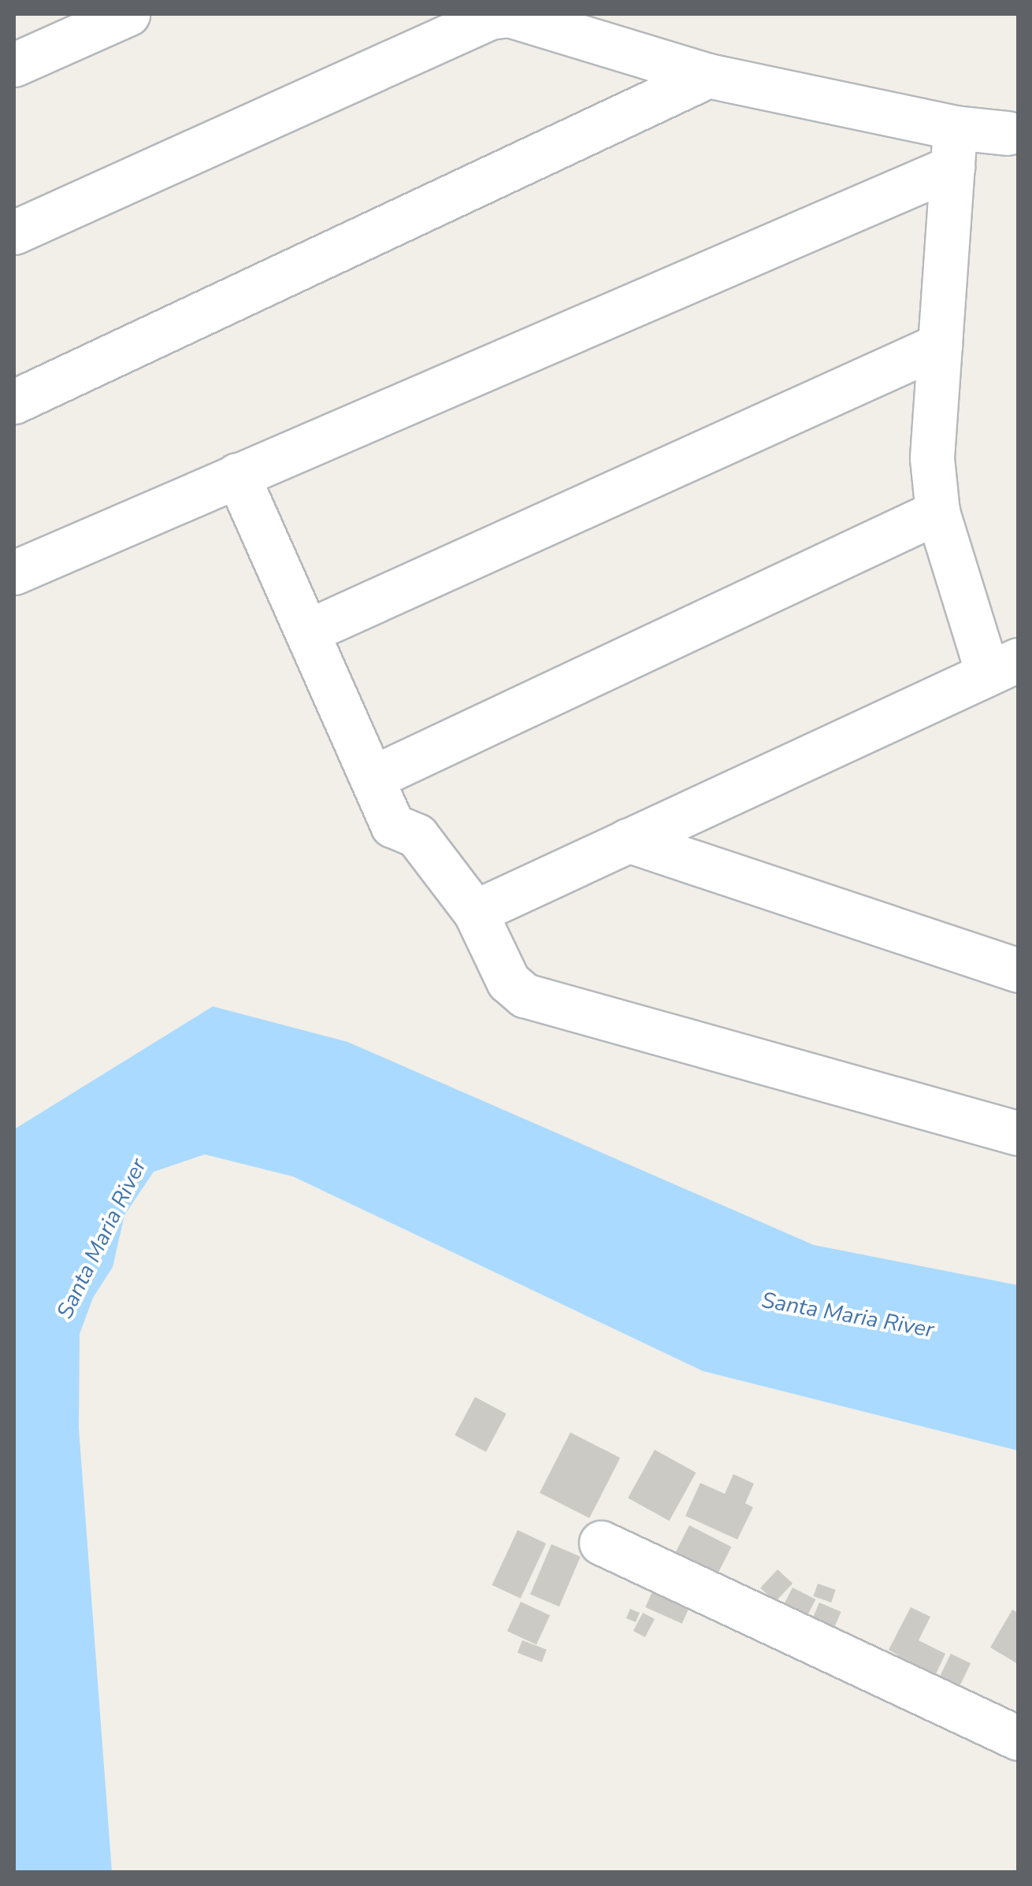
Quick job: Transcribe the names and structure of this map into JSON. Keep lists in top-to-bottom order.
{
  "water": ["Santa Maria River"]
}
